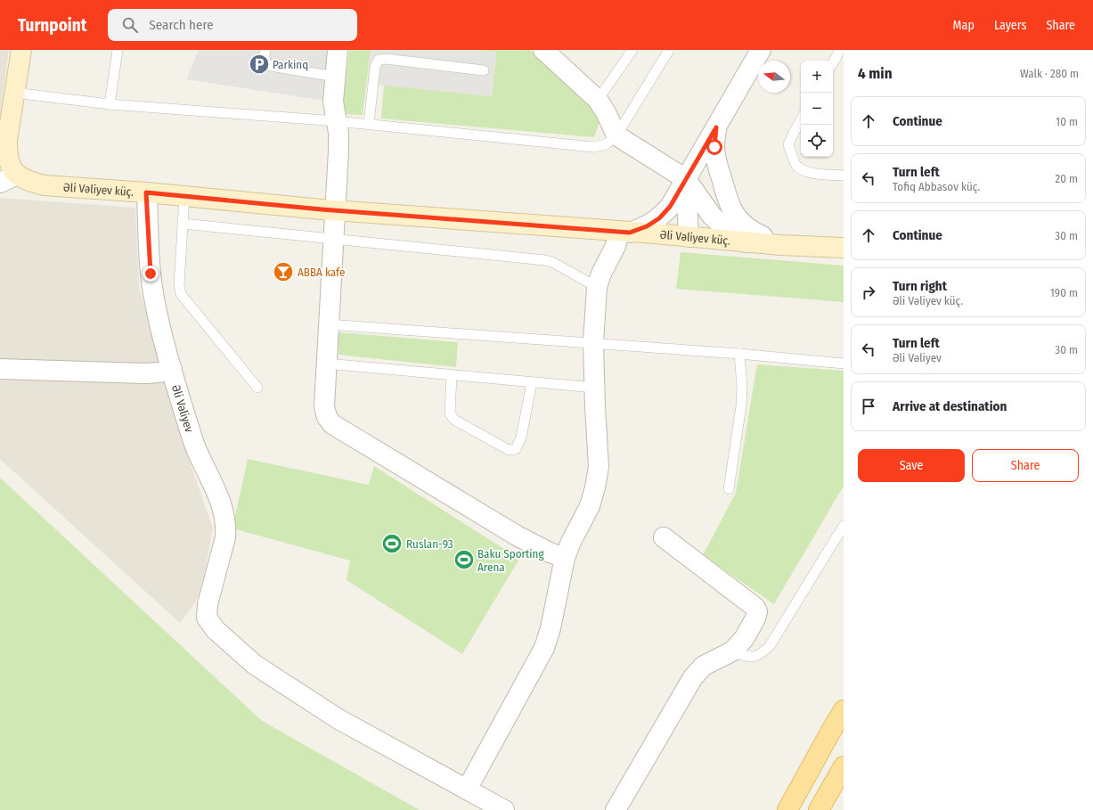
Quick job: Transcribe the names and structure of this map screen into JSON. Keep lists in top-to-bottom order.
{
  "streets": {
    "street": ["Əli Vəliyev küç.", "Əli Vəliyev"]
  },
  "crossings": [
    ["Əli Vəliyev küç.", "Əli Vəliyev"]
  ],
  "places": {
    "parking": ["Parkinq"],
    "bar": ["ABBA kafe"],
    "sports": ["Ruslan-93", "Baku Sporting Arena"]
  },
  "north": "left",
  "page": {
    "header": "Turnpoint",
    "search": "Search here",
    "nav": ["Map", "Layers", "Share"],
    "heading": ["4 min", "Walk · 280 m"],
    "map_buttons": ["+", "−"],
    "list": [
      ["Continue", "10 m"],
      ["Turn left", "Tofiq Abbasov küç.", "20 m"],
      ["Continue", "30 m"],
      ["Turn right", "Əli Vəliyev küç.", "190 m"],
      ["Turn left", "Əli Vəliyev", "30 m"],
      "Arrive at destination"
    ],
    "buttons": ["Save", "Share"]
  }
}
